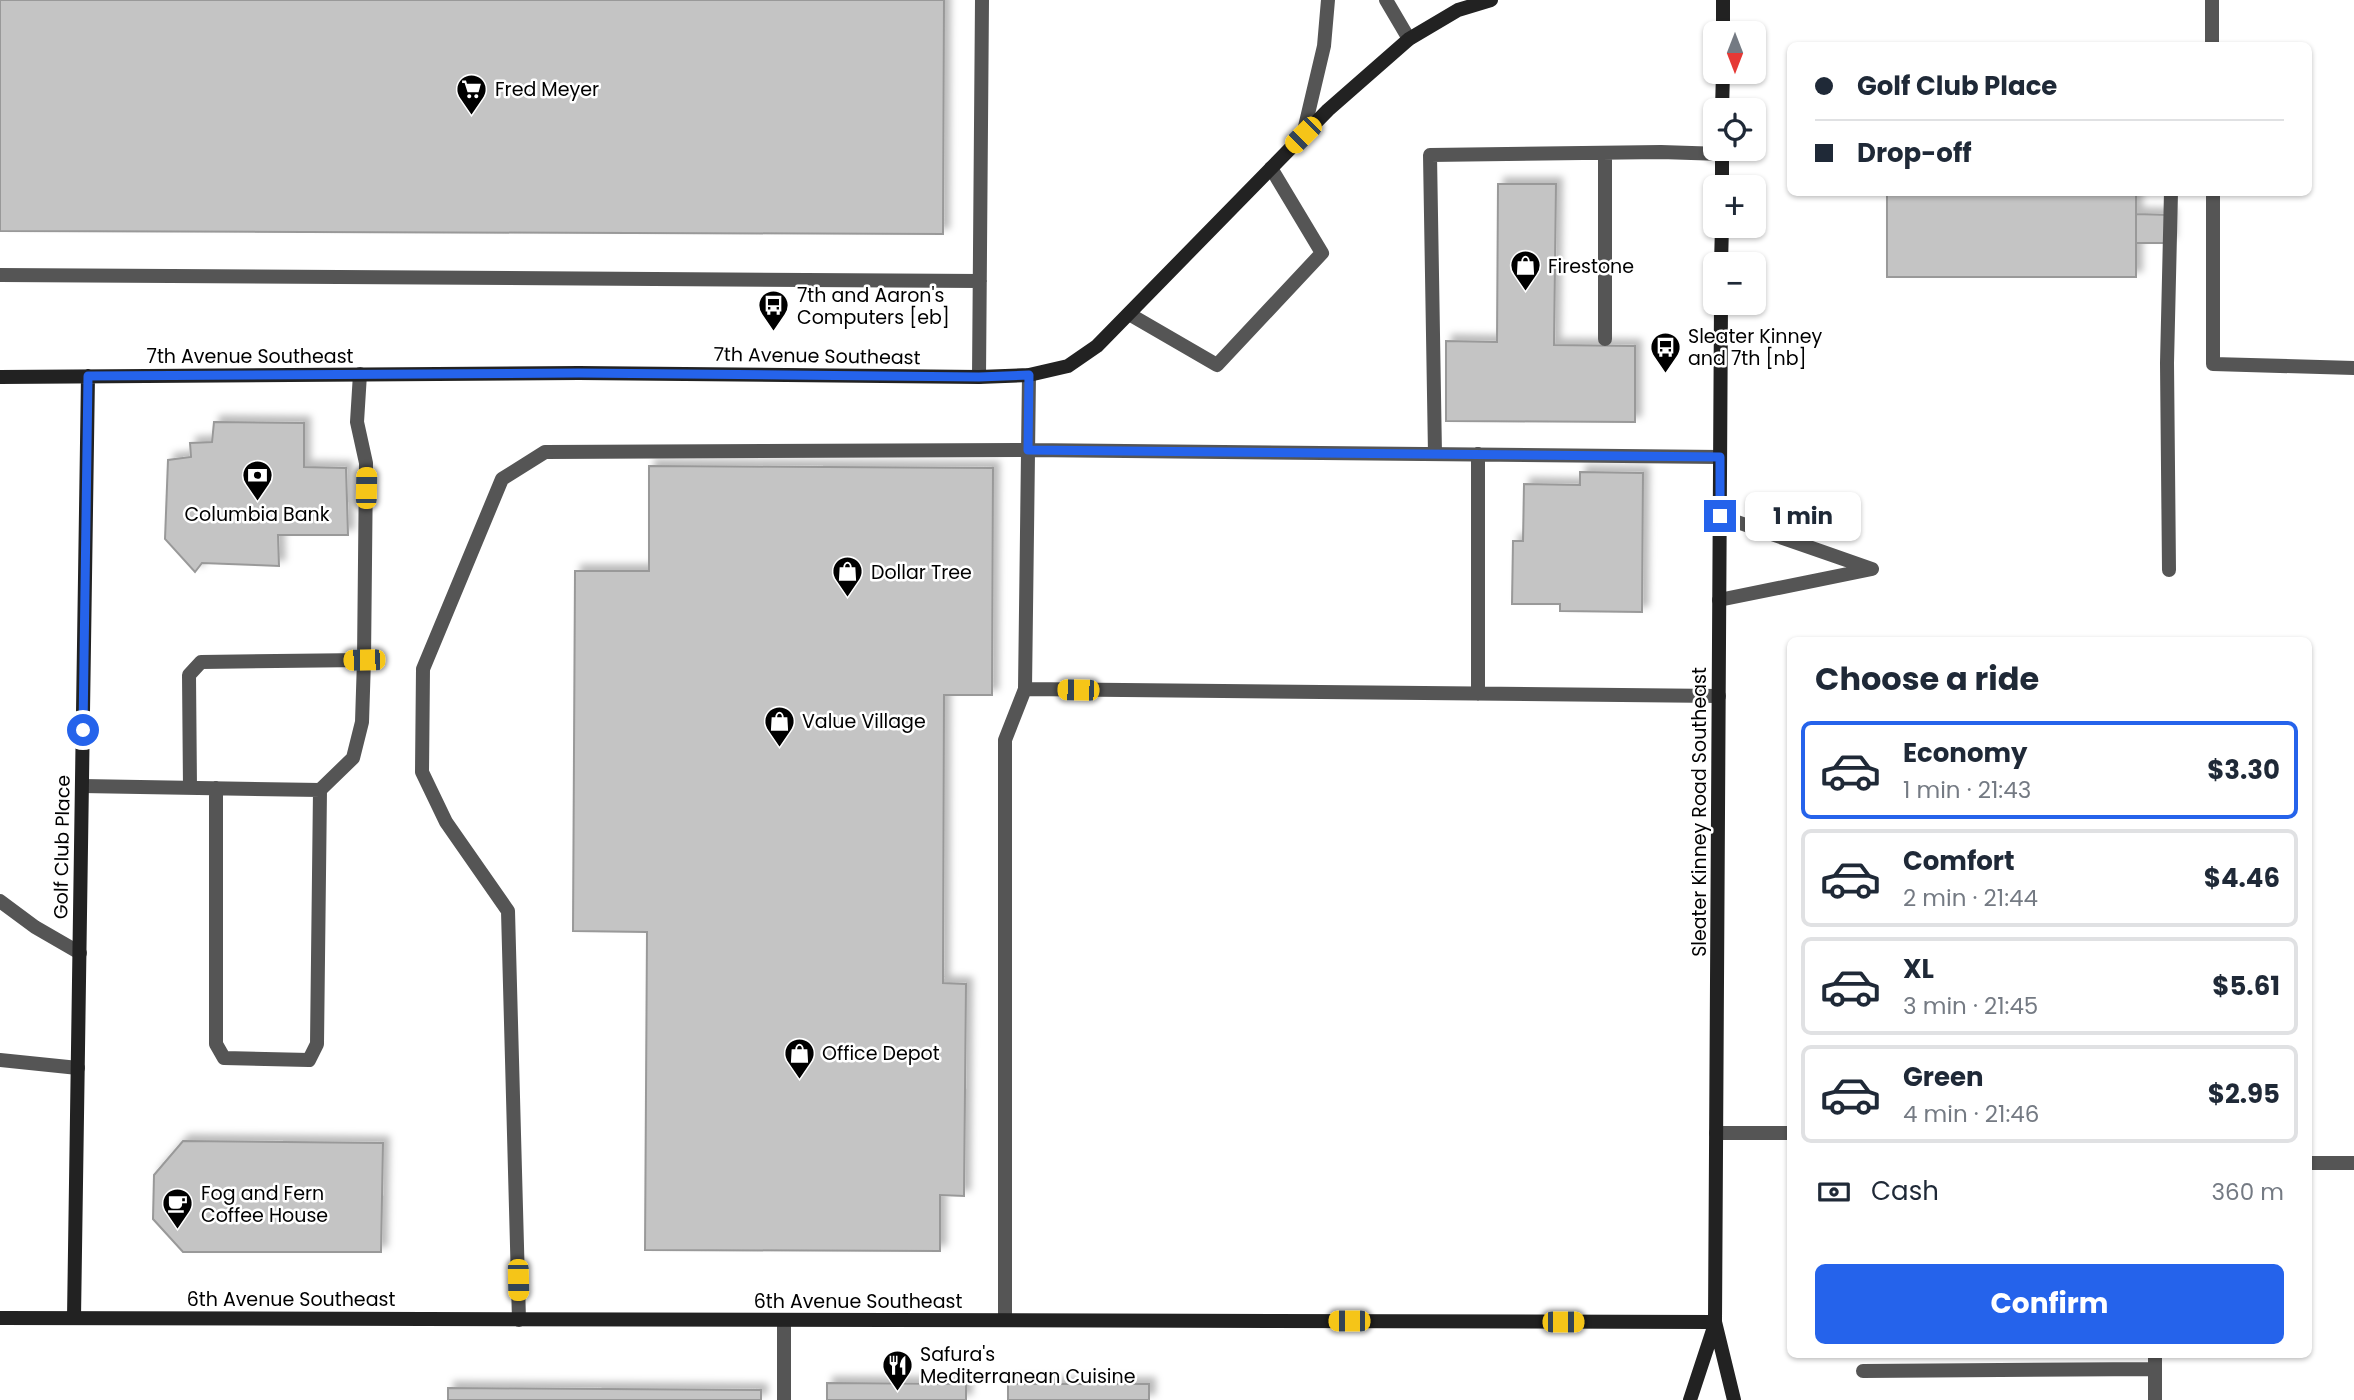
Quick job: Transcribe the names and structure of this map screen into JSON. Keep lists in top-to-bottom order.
{
  "streets": {
    "street": [
      "7th Avenue Southeast",
      "Sleater Kinney Road Southeast",
      "Golf Club Place",
      "6th Avenue Southeast"
    ]
  },
  "crossings": [
    ["7th Avenue Southeast", "Golf Club Place"],
    ["Sleater Kinney Road Southeast", "6th Avenue Southeast"],
    ["Golf Club Place", "6th Avenue Southeast"]
  ],
  "places": {
    "supermarket": ["Fred Meyer"],
    "shop": [
      "Firestone",
      "Dollar Tree",
      "Value Village",
      "Office Depot"
    ],
    "bus stop": ["7th and Aaron's Computers [eb]", "Sleater Kinney and 7th [nb]"],
    "bank": ["Columbia Bank"],
    "cafe": ["Fog and Fern Coffee House"],
    "restaurant": ["Safura's Mediterranean Cuisine"]
  },
  "north": "bottom",
  "page": {
    "map_buttons": ["+", "−"],
    "banner": ["Golf Club Place", "Drop-off"],
    "bubble": "1 min",
    "heading": "Choose a ride",
    "list": [
      {
        "name": "Economy",
        "note": "1 min · 21:43",
        "value": "$3.30"
      },
      {
        "name": "Comfort",
        "note": "2 min · 21:44",
        "value": "$4.46"
      },
      {
        "name": "XL",
        "note": "3 min · 21:45",
        "value": "$5.61"
      },
      {
        "name": "Green",
        "note": "4 min · 21:46",
        "value": "$2.95"
      }
    ],
    "pay": ["Cash", "360 m"],
    "buttons": "Confirm"
  }
}
